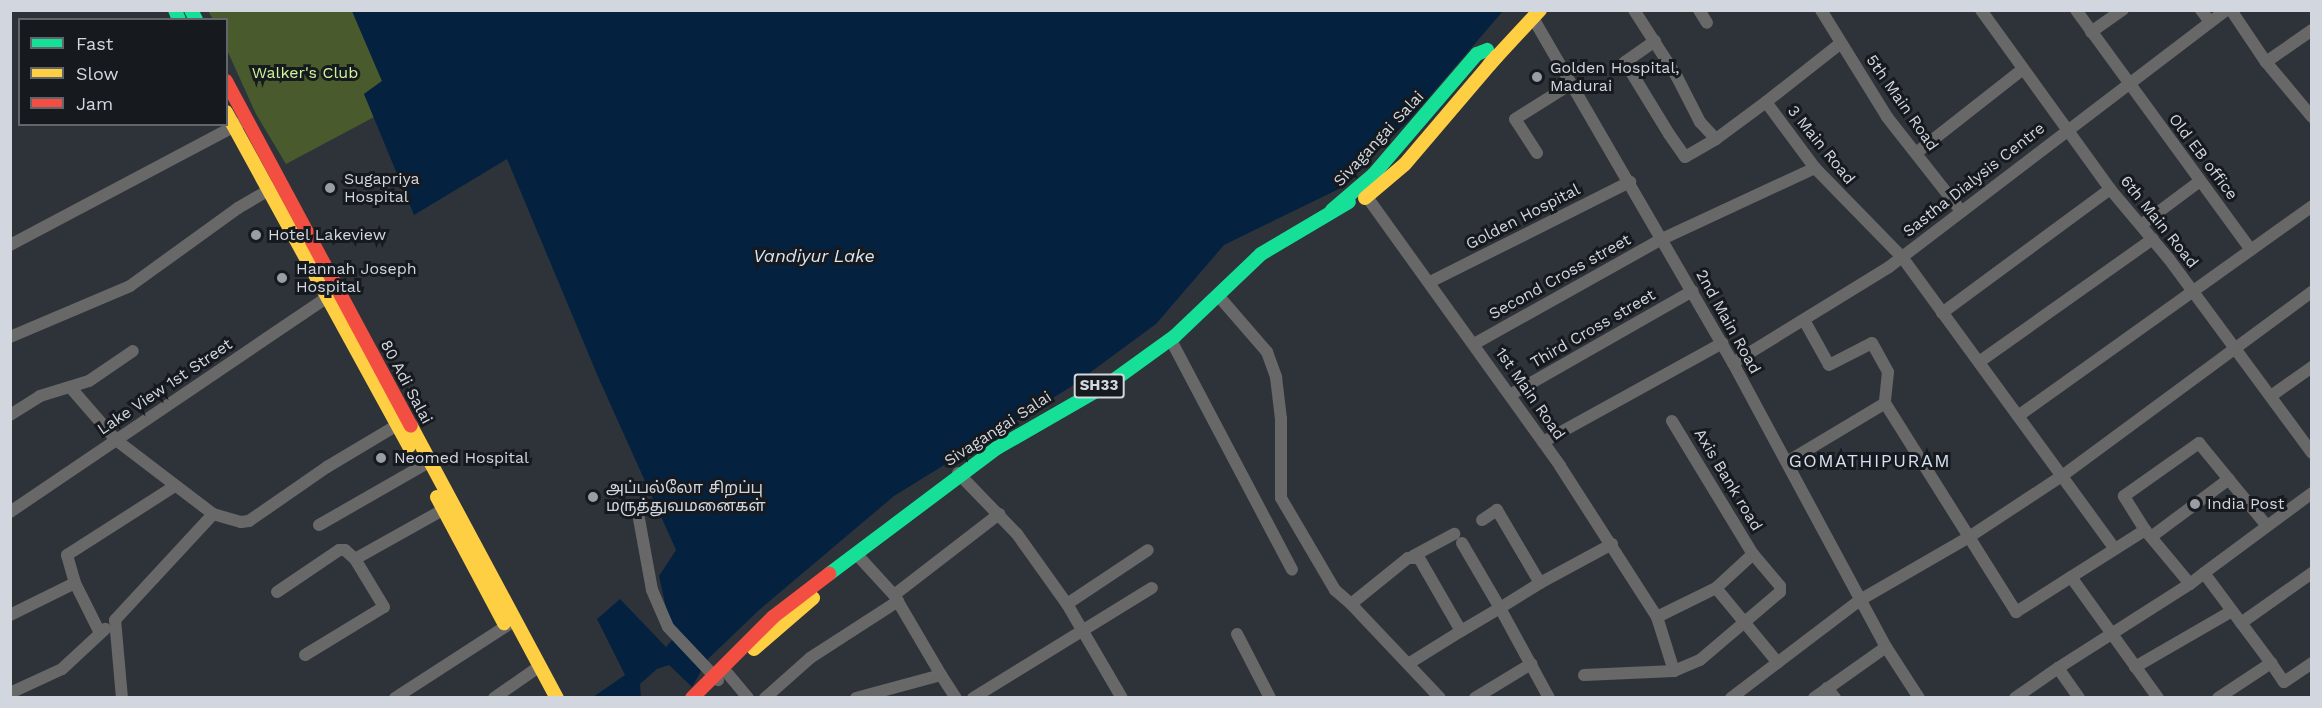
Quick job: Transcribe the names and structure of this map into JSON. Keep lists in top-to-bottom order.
{
  "streets": {
    "main road": ["Sivagangai Salai", "80 Adi Salai", "SH33"],
    "street": [
      "5th Main Road",
      "3 Main Road",
      "Old EB office",
      "Sastha Dialysis Centre",
      "Golden Hospital",
      "6th Main Road",
      "Second Cross street",
      "2nd Main Road",
      "Third Cross street",
      "Lake View 1st Street",
      "1st Main Road",
      "Axis Bank road"
    ]
  },
  "crossings": [
    ["5th Main Road", "Sastha Dialysis Centre"],
    ["Sivagangai Salai", "2nd Main Road"],
    ["Sivagangai Salai", "1st Main Road"],
    ["3 Main Road", "Sastha Dialysis Centre"],
    ["3 Main Road", "Second Cross street"],
    ["Old EB office", "Sastha Dialysis Centre"],
    ["Sastha Dialysis Centre", "6th Main Road"],
    ["Sastha Dialysis Centre", "2nd Main Road"],
    ["Golden Hospital", "2nd Main Road"],
    ["Golden Hospital", "1st Main Road"],
    ["Second Cross street", "2nd Main Road"],
    ["Second Cross street", "1st Main Road"],
    ["2nd Main Road", "Third Cross street"],
    ["Third Cross street", "1st Main Road"],
    ["80 Adi Salai", "Lake View 1st Street"],
    ["1st Main Road", "Axis Bank road"]
  ],
  "districts": ["GOMATHIPURAM"],
  "water": ["Vandiyur Lake"],
  "parks": ["Walker's Club"],
  "places": [
    "Golden Hospital, Madurai",
    "Sugapriya Hospital",
    "Hotel Lakeview",
    "Hannah Joseph Hospital",
    "Neomed Hospital",
    "அப்பல்லோ சிறப்பு மருத்துவமனைகள்",
    "India Post"
  ],
  "legend": ["Fast", "Slow", "Jam"]
}
